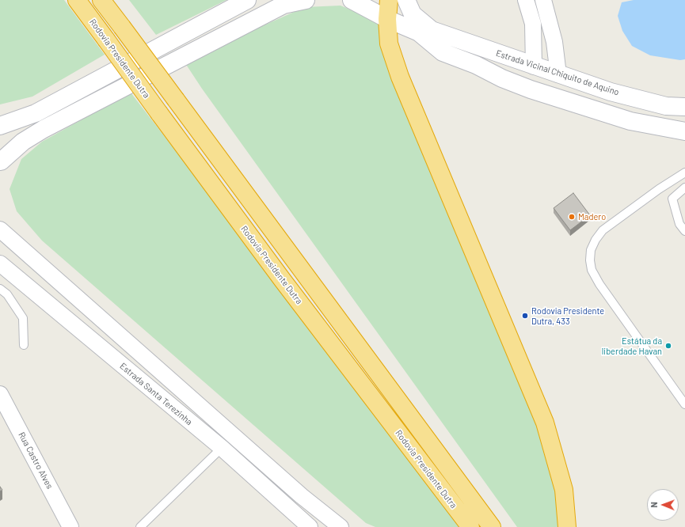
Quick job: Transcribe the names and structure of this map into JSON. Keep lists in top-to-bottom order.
{
  "streets": {
    "highway": ["Rodovia Presidente Dutra"],
    "street": ["Estrada Vicinal Chiquito de Aquino", "Estrada Santa Terezinha", "Rua Castro Alves"]
  },
  "places": ["Madero", "Rodovia Presidente Dutra, 433", "Estátua da liberdade Havan"],
  "north": "left"
}
